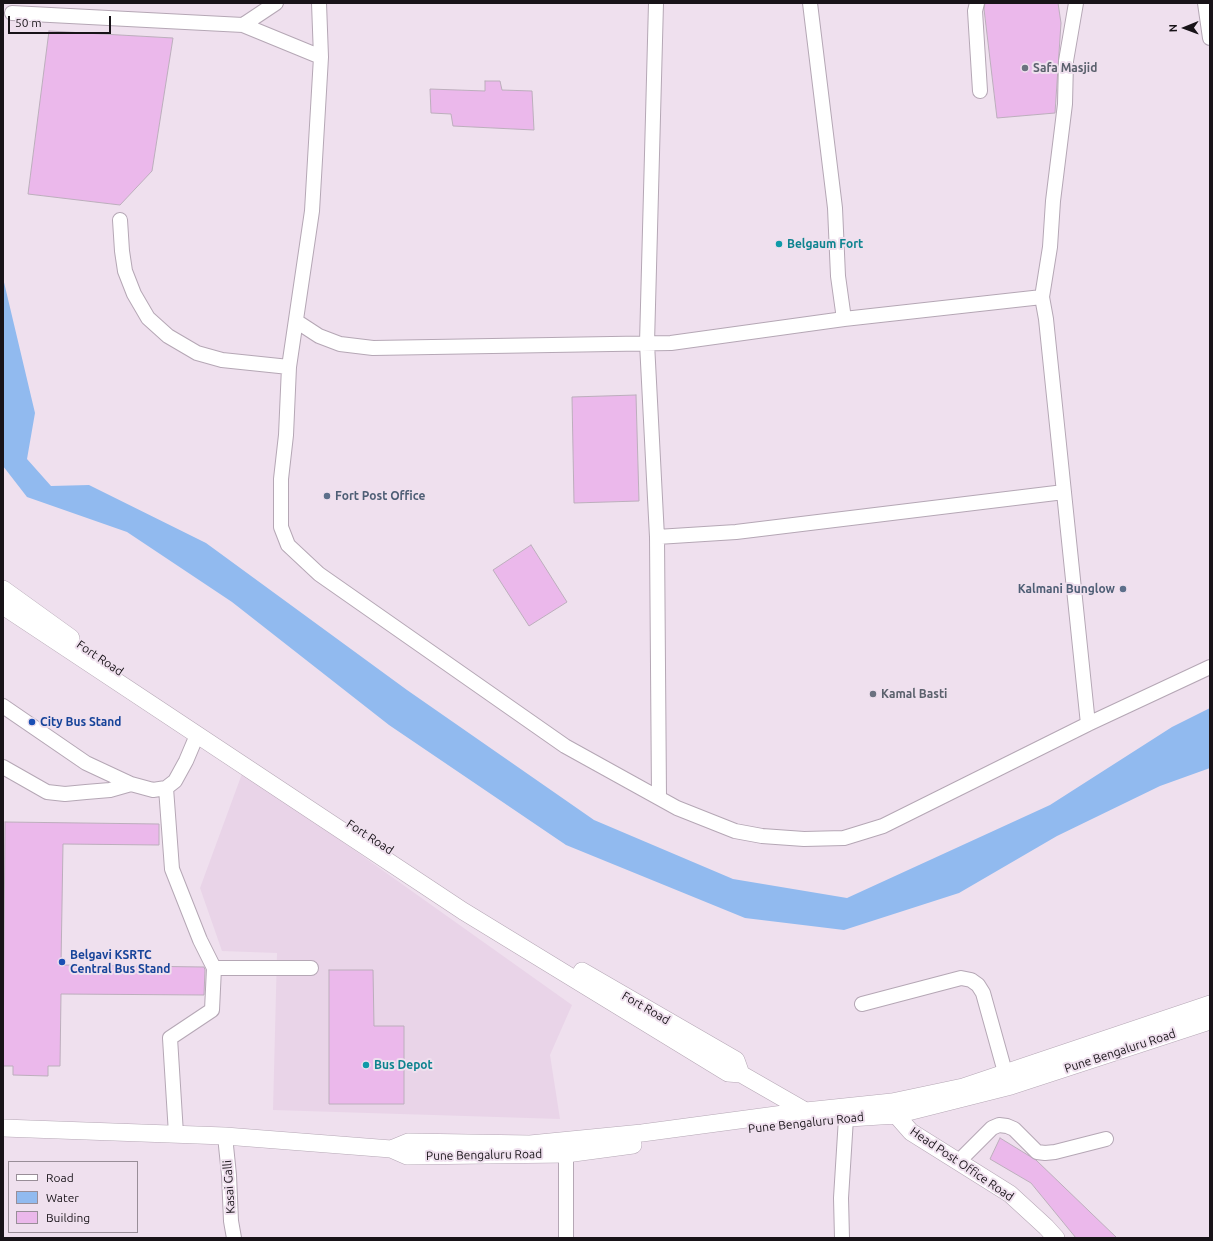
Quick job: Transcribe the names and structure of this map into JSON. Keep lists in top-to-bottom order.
{
  "streets": {
    "main road": ["Fort Road", "Pune Bengaluru Road", "Head Post Office Road"],
    "street": ["Kasai Galli"]
  },
  "crossings": [
    ["Fort Road", "Pune Bengaluru Road"],
    ["Pune Bengaluru Road", "Head Post Office Road"]
  ],
  "places": [
    "Safa Masjid",
    "Belgaum Fort",
    "Fort Post Office",
    "Kalmani Bunglow",
    "Kamal Basti",
    "City Bus Stand",
    "Belgavi KSRTC Central Bus Stand",
    "Bus Depot"
  ],
  "legend": ["Road", "Water", "Building"],
  "scale_bar": "50 m",
  "north": "left"
}
